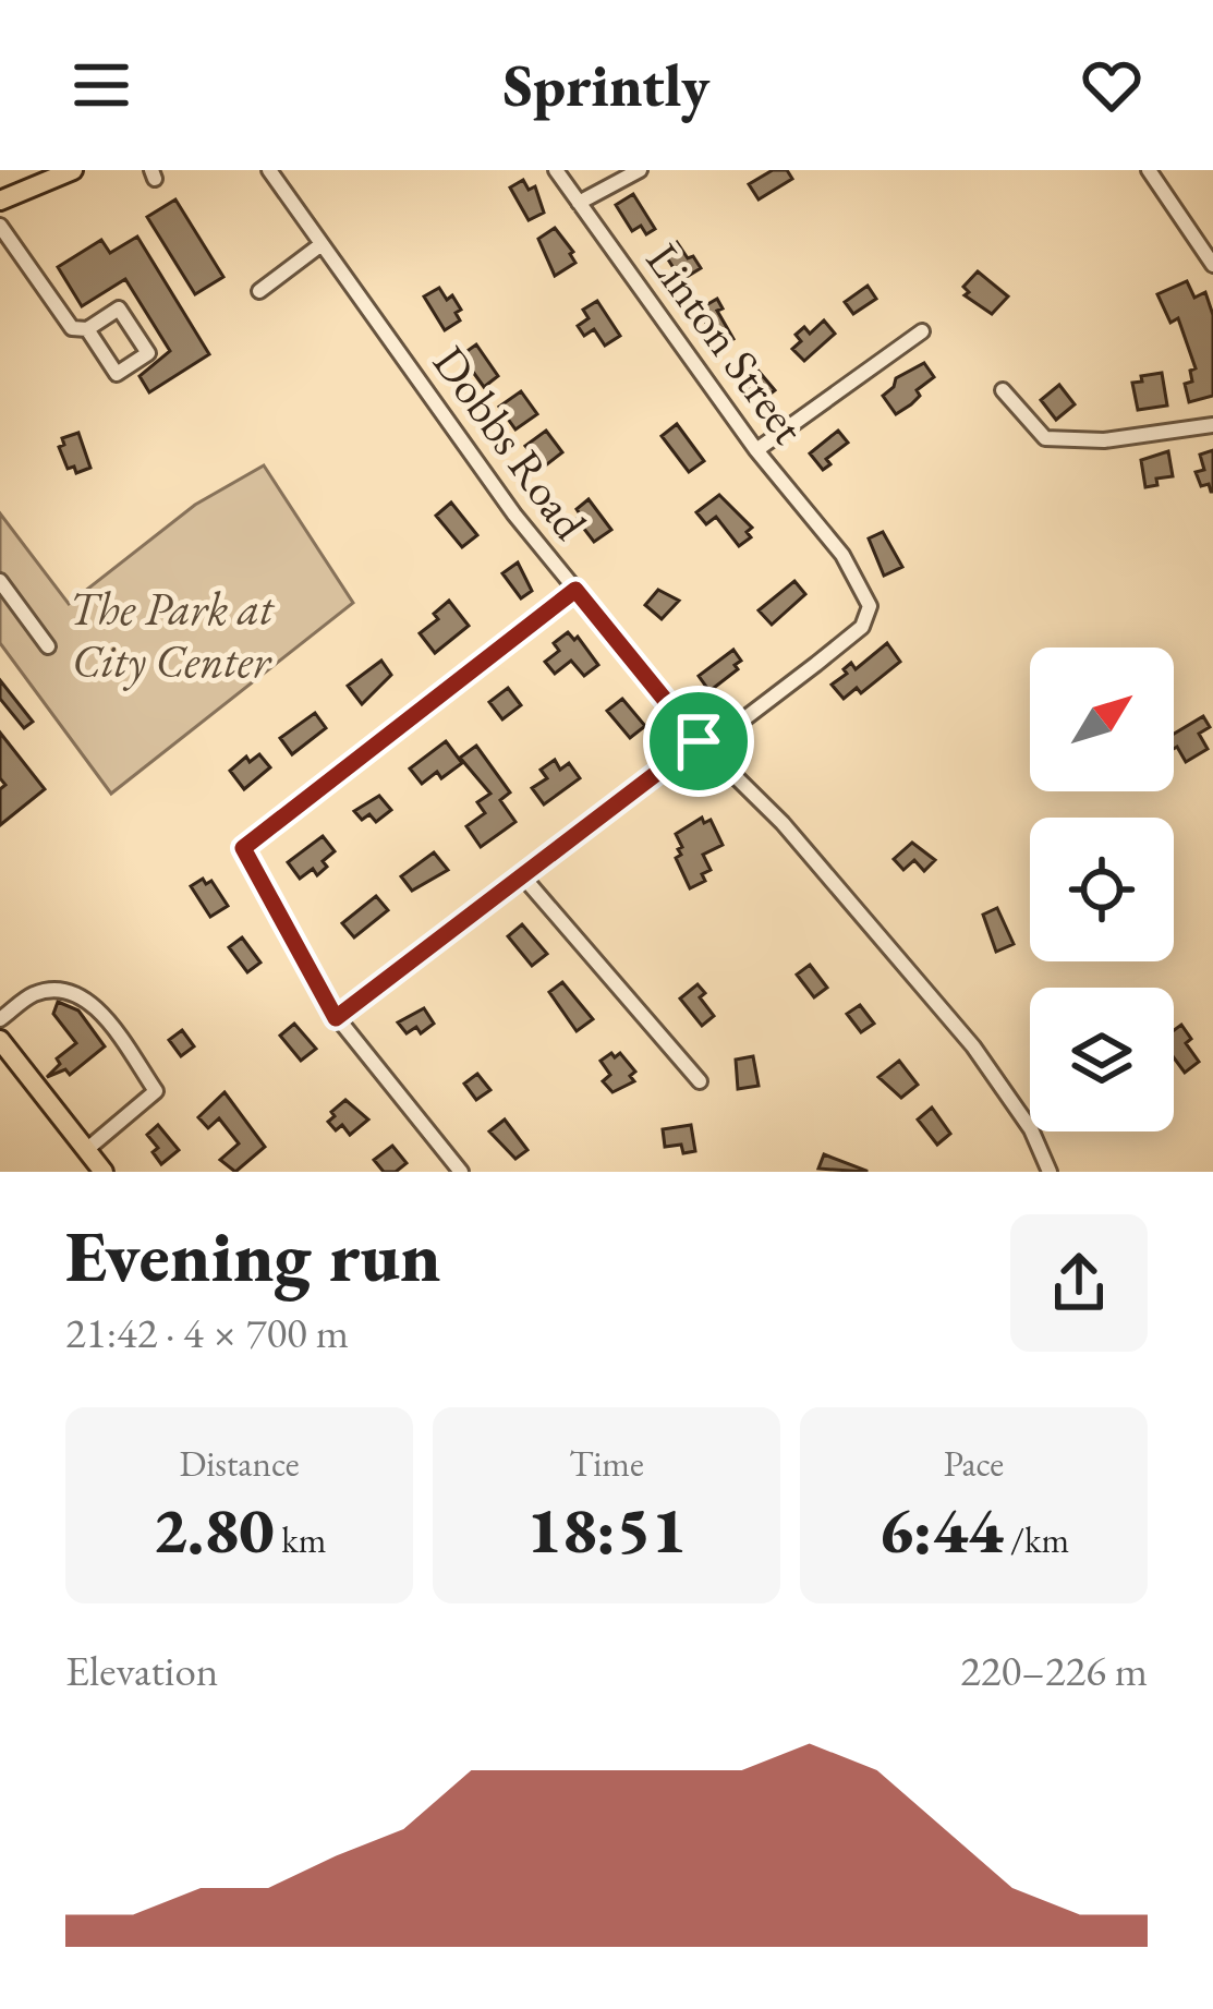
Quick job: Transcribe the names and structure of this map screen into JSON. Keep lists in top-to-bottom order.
{
  "streets": {
    "street": ["Linton Street", "Dobbs Road"]
  },
  "crossings": [
    ["Linton Street", "Dobbs Road"]
  ],
  "parks": ["The Park at City Center"],
  "north": "top right",
  "page": {
    "header": "Sprintly",
    "heading": ["Evening run", "21:42 · 4 × 700 m"],
    "stats": [
      ["Distance", "2.80 km"],
      ["Time", "18:51"],
      ["Pace", "6:44 /km"]
    ],
    "chart": ["Elevation", "220–226 m"]
  }
}
